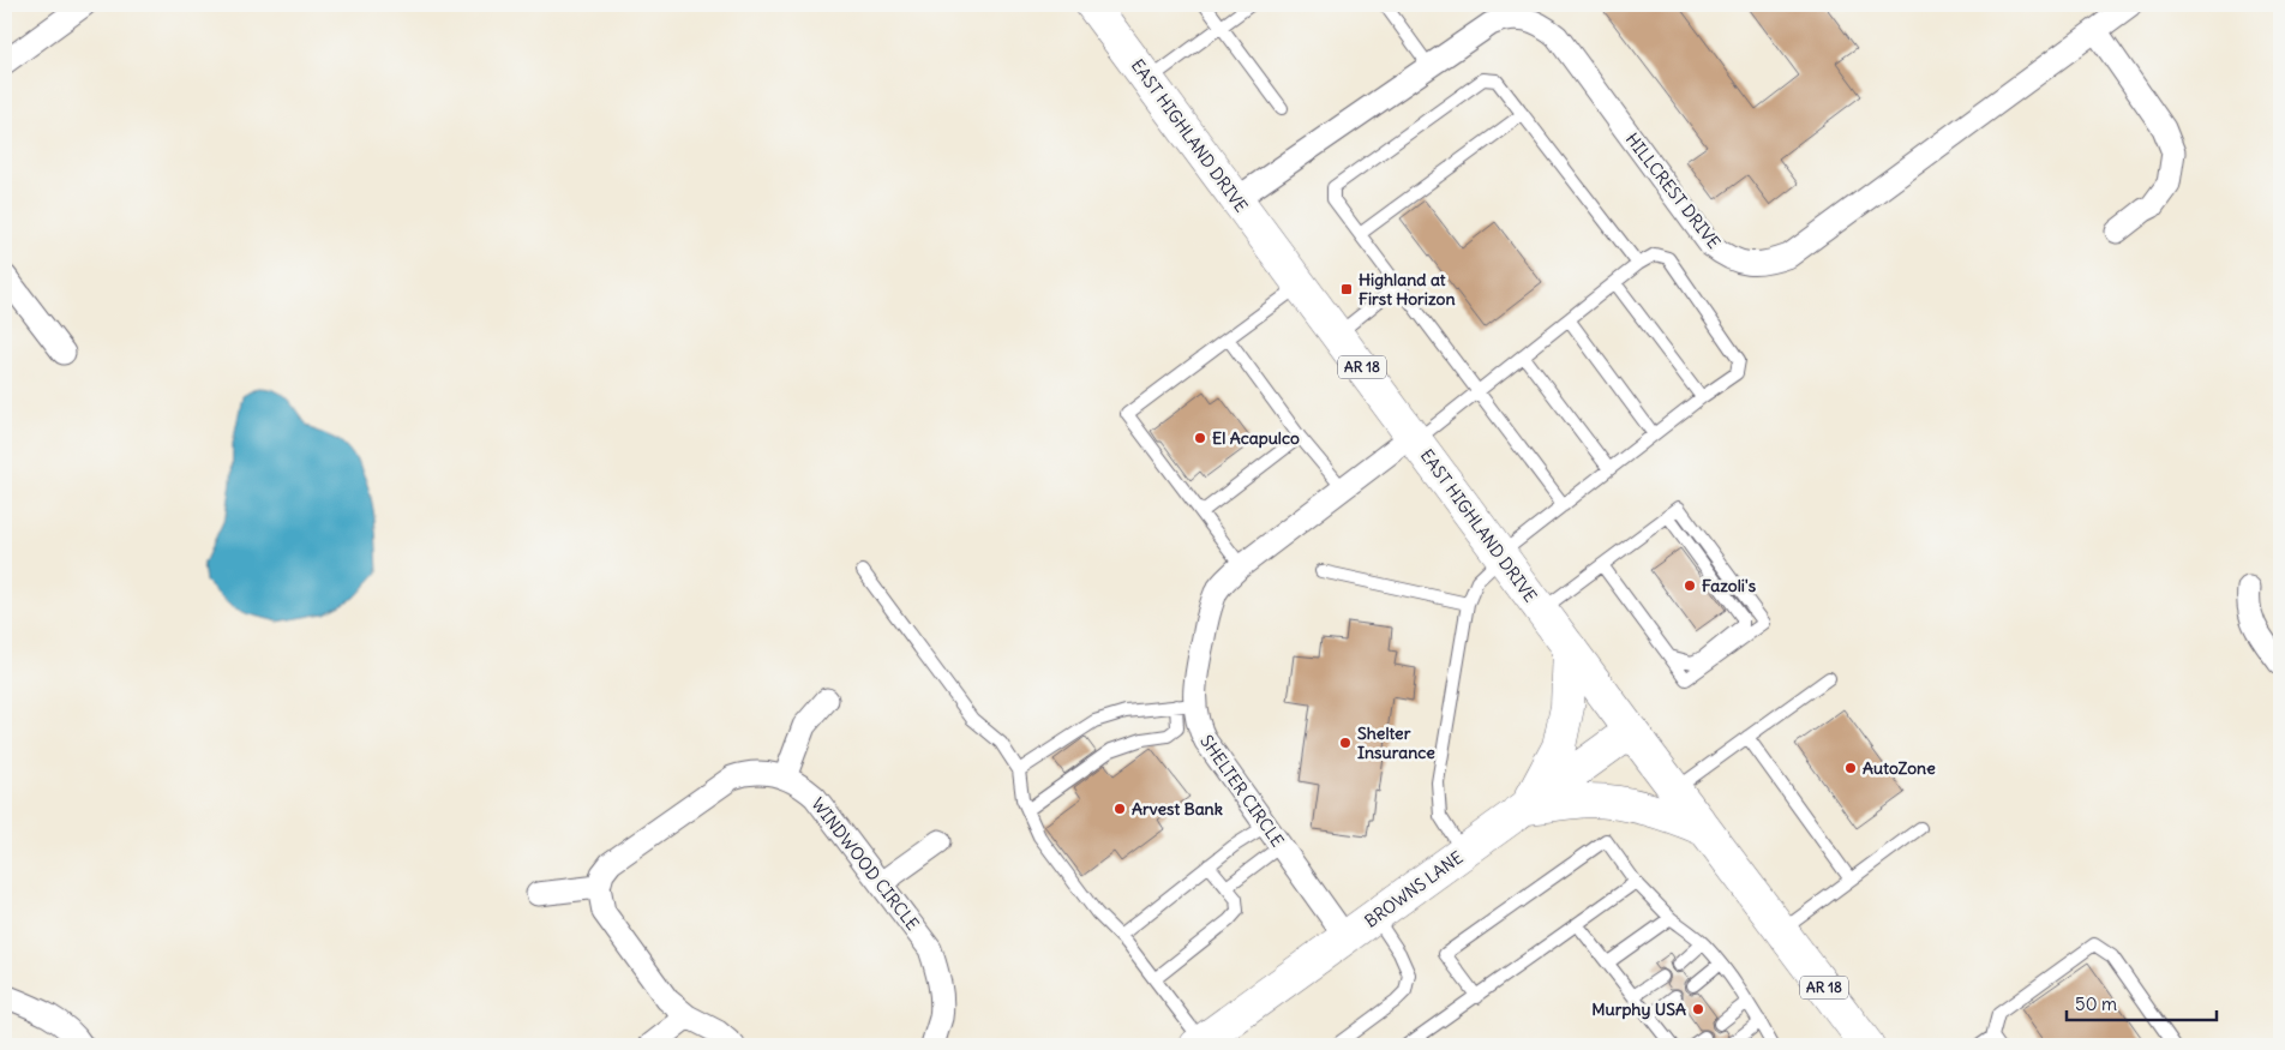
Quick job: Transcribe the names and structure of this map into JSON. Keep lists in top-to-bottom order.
{
  "streets": {
    "main road": ["EAST HIGHLAND DRIVE", "AR 18", "BROWNS LANE"],
    "street": ["HILLCREST DRIVE", "SHELTER CIRCLE", "WINDWOOD CIRCLE"]
  },
  "crossings": [
    ["EAST HIGHLAND DRIVE", "HILLCREST DRIVE"],
    ["EAST HIGHLAND DRIVE", "SHELTER CIRCLE"],
    ["EAST HIGHLAND DRIVE", "BROWNS LANE"],
    ["SHELTER CIRCLE", "BROWNS LANE"]
  ],
  "places": {
    "transit": ["Highland at First Horizon"],
    "other": [
      "El Acapulco",
      "Fazoli's",
      "Shelter Insurance",
      "AutoZone",
      "Arvest Bank",
      "Murphy USA"
    ]
  },
  "scale_bar": "50 m"
}
